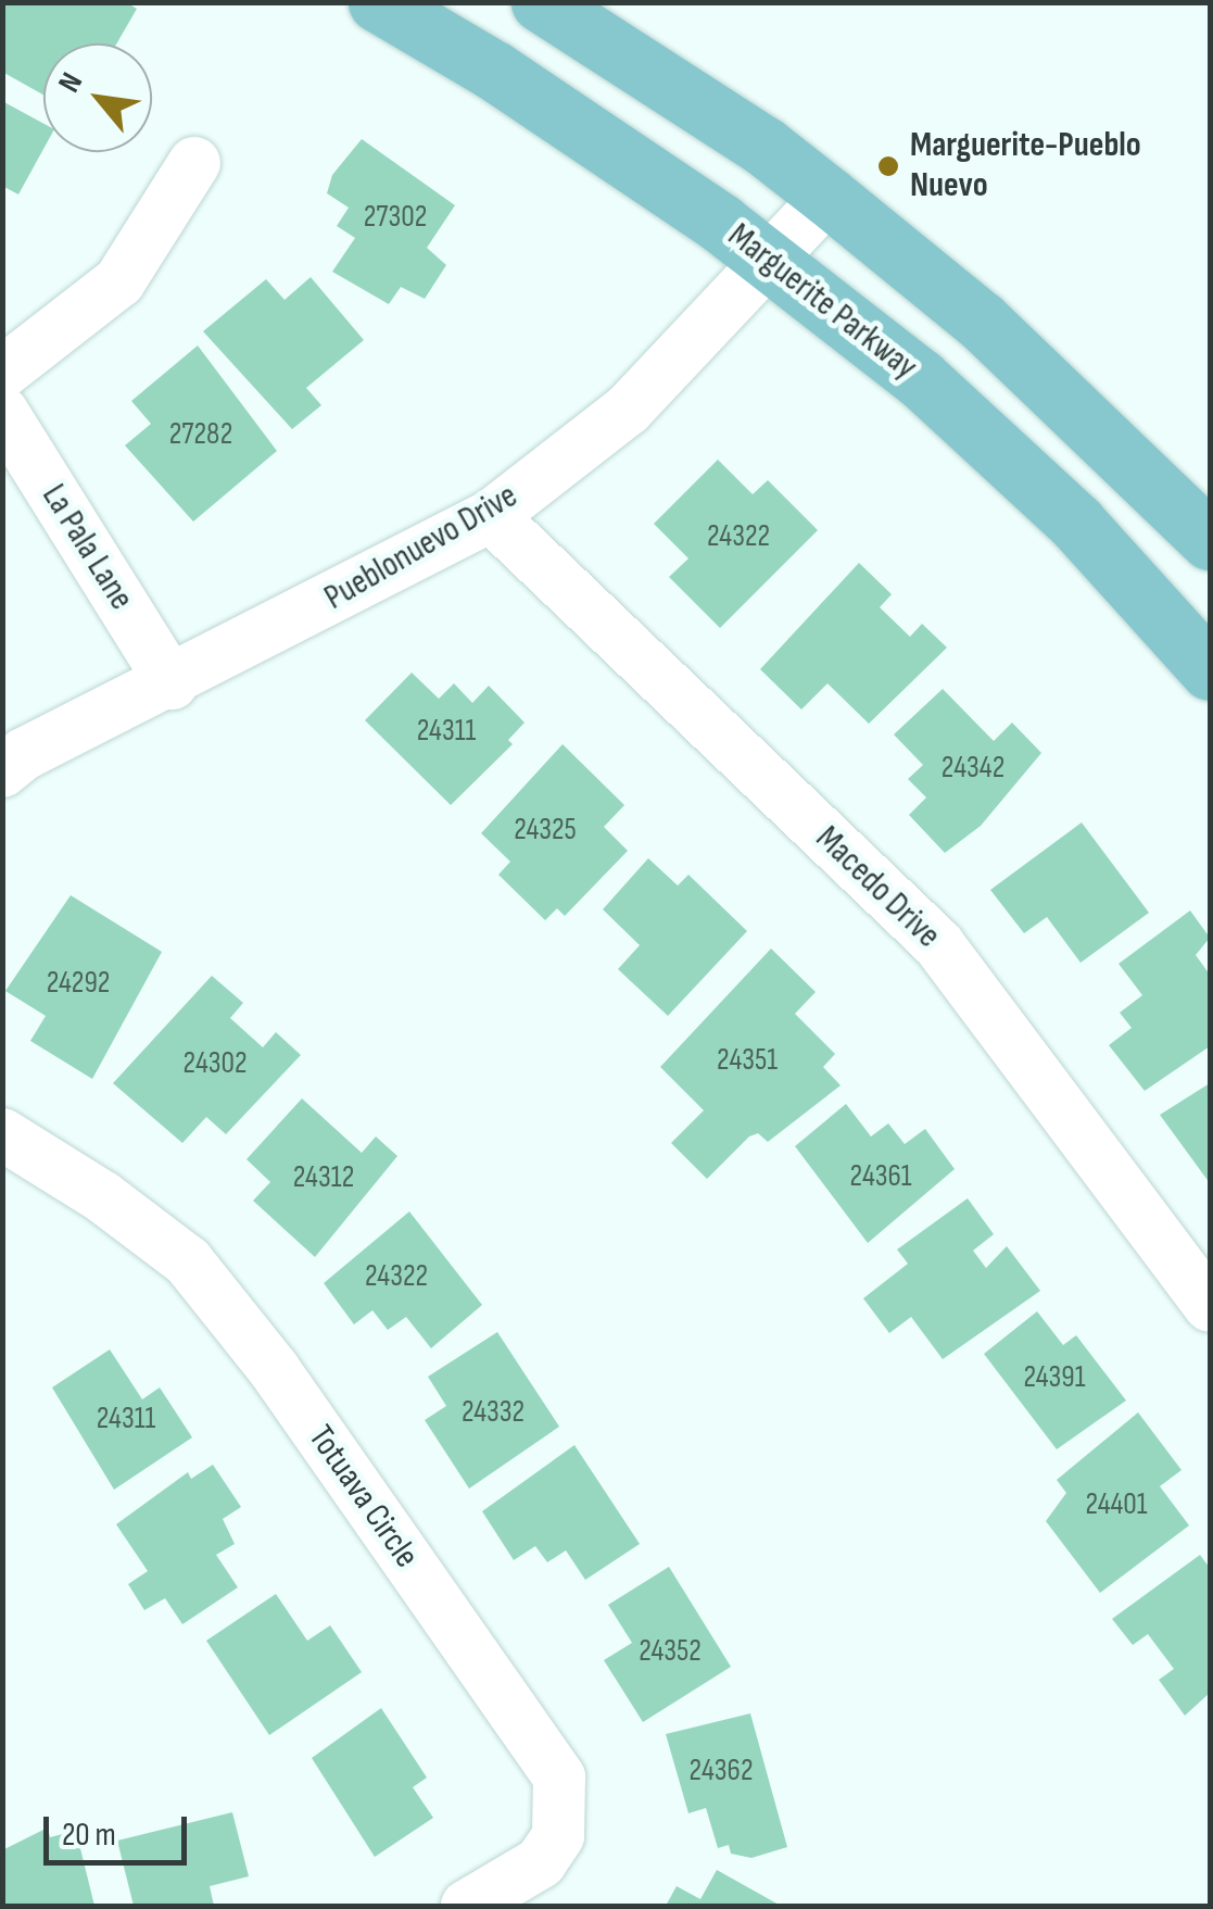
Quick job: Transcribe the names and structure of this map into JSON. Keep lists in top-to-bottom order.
{
  "streets": {
    "main road": ["Marguerite Parkway"],
    "street": [
      "La Pala Lane",
      "Pueblonuevo Drive",
      "Macedo Drive",
      "Totuava Circle"
    ]
  },
  "crossings": [
    ["Marguerite Parkway", "Pueblonuevo Drive"],
    ["La Pala Lane", "Pueblonuevo Drive"],
    ["Pueblonuevo Drive", "Macedo Drive"]
  ],
  "places": ["Marguerite-Pueblo Nuevo"],
  "house_numbers": [
    "27302",
    "27282",
    "24322",
    "24311",
    "24342",
    "24325",
    "24292",
    "24351",
    "24302",
    "24361",
    "24312",
    "24322",
    "24391",
    "24332",
    "24311",
    "24401",
    "24352",
    "24362"
  ],
  "scale_bar": "20 m",
  "north": "top left"
}
